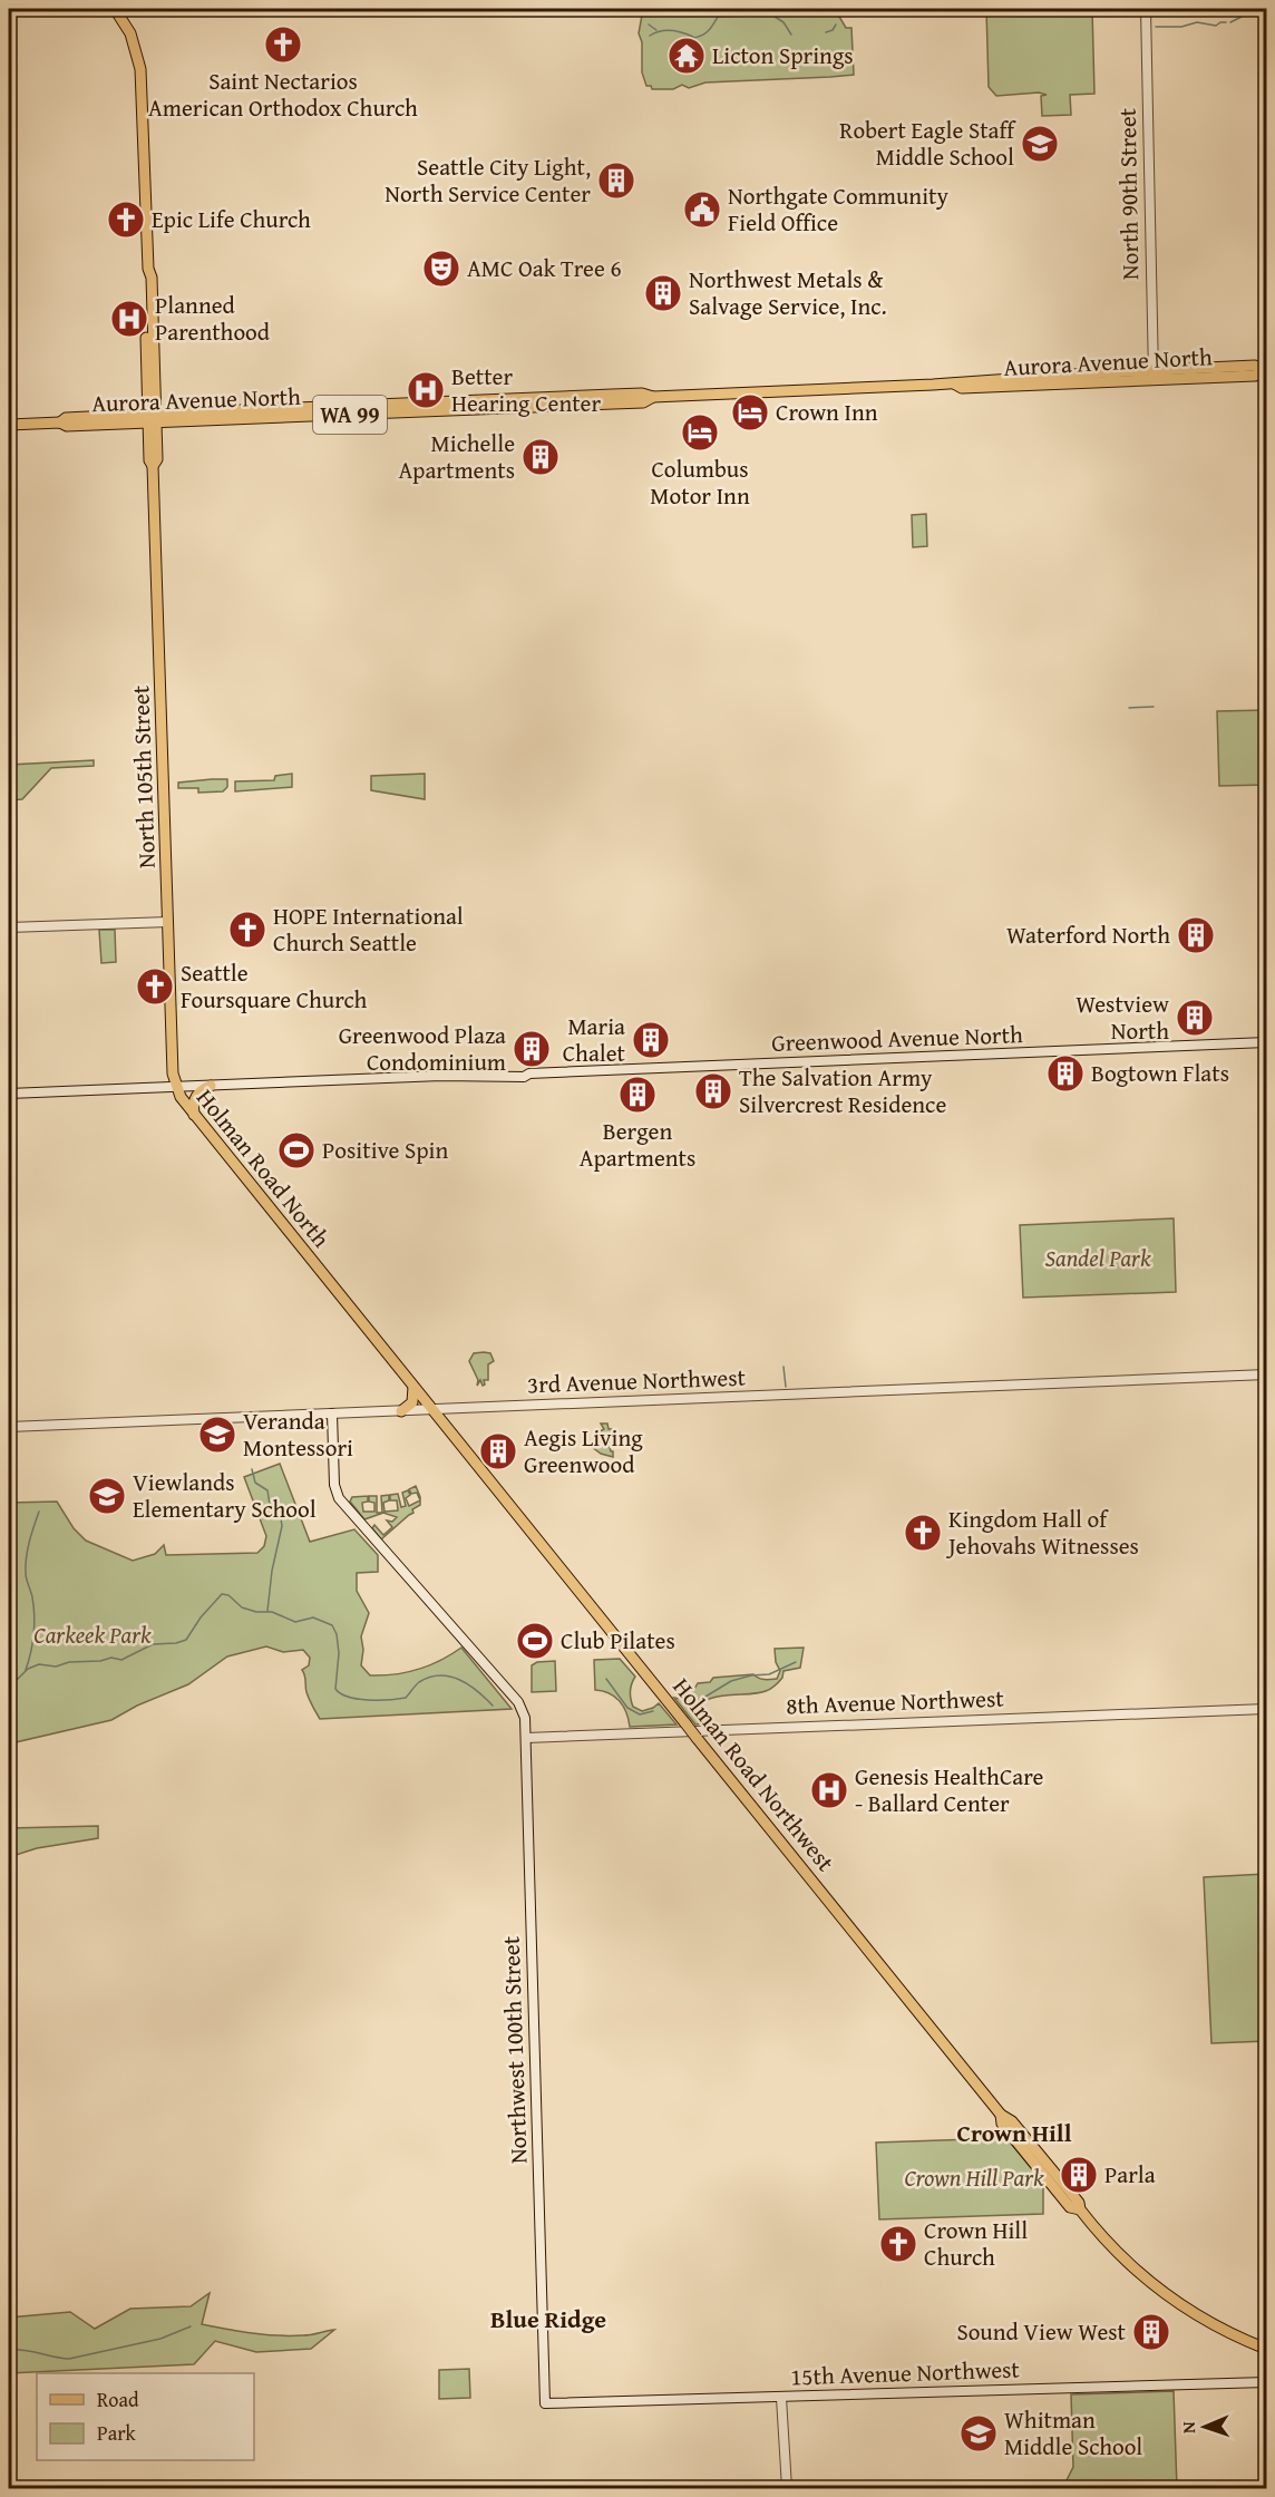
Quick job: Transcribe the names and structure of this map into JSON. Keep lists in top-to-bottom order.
{
  "streets": {
    "main road": [
      "Aurora Avenue North",
      "WA 99",
      "North 105th Street",
      "Greenwood Avenue North",
      "Holman Road North",
      "Holman Road Northwest",
      "Northwest 100th Street",
      "15th Avenue Northwest"
    ],
    "street": ["North 90th Street", "3rd Avenue Northwest", "8th Avenue Northwest"]
  },
  "crossings": [
    ["North 90th Street", "Aurora Avenue North"],
    ["Aurora Avenue North", "North 105th Street"],
    ["North 105th Street", "Greenwood Avenue North"],
    ["North 105th Street", "Holman Road North"],
    ["Greenwood Avenue North", "Holman Road North"],
    ["Holman Road North", "Holman Road Northwest"],
    ["3rd Avenue Northwest", "Holman Road Northwest"],
    ["3rd Avenue Northwest", "Northwest 100th Street"],
    ["8th Avenue Northwest", "Northwest 100th Street"],
    ["Northwest 100th Street", "15th Avenue Northwest"]
  ],
  "districts": ["Crown Hill", "Blue Ridge"],
  "parks": ["Sandel Park", "Carkeek Park", "Crown Hill Park"],
  "places": {
    "church": [
      "Saint Nectarios American Orthodox Church",
      "Epic Life Church",
      "HOPE International Church Seattle",
      "Seattle Foursquare Church",
      "Kingdom Hall of Jehovahs Witnesses",
      "Crown Hill Church"
    ],
    "temple": ["Licton Springs"],
    "school or university": [
      "Robert Eagle Staff Middle School",
      "Veranda Montessori",
      "Viewlands Elementary School",
      "Whitman Middle School"
    ],
    "building": [
      "Seattle City Light, North Service Center",
      "Northwest Metals & Salvage Service, Inc.",
      "Michelle Apartments",
      "Waterford North",
      "Westview North",
      "Maria Chalet",
      "Greenwood Plaza Condominium",
      "Bogtown Flats",
      "The Salvation Army Silvercrest Residence",
      "Bergen Apartments",
      "Aegis Living Greenwood",
      "Parla",
      "Sound View West"
    ],
    "public building": ["Northgate Community Field Office"],
    "theatre": ["AMC Oak Tree 6"],
    "hospital": ["Planned Parenthood", "Better Hearing Center", "Genesis HealthCare - Ballard Center"],
    "hotel": ["Crown Inn", "Columbus Motor Inn"],
    "sports": ["Positive Spin", "Club Pilates"]
  },
  "legend": ["Road", "Park"],
  "north": "left"
}
